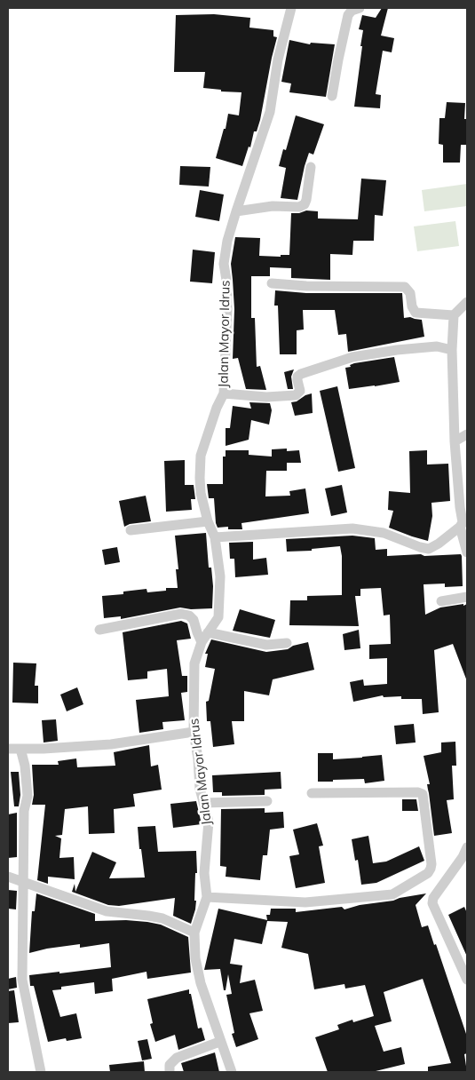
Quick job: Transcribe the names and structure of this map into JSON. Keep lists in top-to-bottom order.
{
  "streets": {
    "street": ["Jalan Mayor Idrus"]
  }
}
